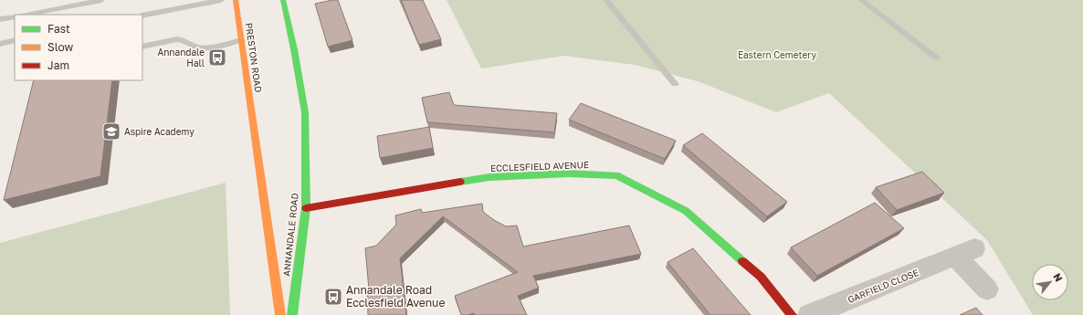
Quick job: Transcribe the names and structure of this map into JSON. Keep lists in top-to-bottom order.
{
  "streets": {
    "street": [
      "PRESTON ROAD",
      "ECCLESFIELD AVENUE",
      "ANNANDALE ROAD",
      "GARFIELD CLOSE"
    ]
  },
  "crossings": [
    ["PRESTON ROAD", "ANNANDALE ROAD"],
    ["ECCLESFIELD AVENUE", "ANNANDALE ROAD"]
  ],
  "parks": ["Eastern Cemetery"],
  "places": {
    "bus stop": ["Annandale Hall", "Annandale Road Ecclesfield Avenue"],
    "school or university": ["Aspire Academy"]
  },
  "legend": ["Fast", "Slow", "Jam"],
  "north": "top right"
}
